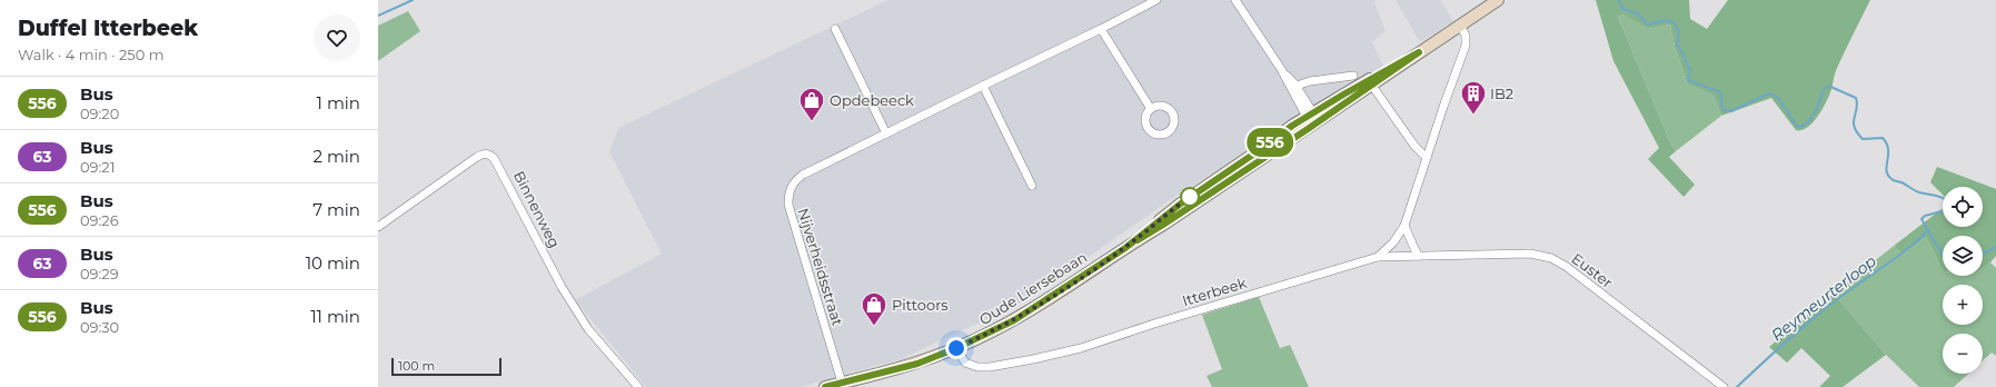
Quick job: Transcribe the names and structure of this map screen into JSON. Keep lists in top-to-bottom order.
{
  "streets": {
    "main road": ["Oude Liersebaan"],
    "street": [
      "Binnenweg",
      "Nijverheidsstraat",
      "Euster",
      "Itterbeek"
    ]
  },
  "crossings": [
    ["Nijverheidsstraat", "Oude Liersebaan"],
    ["Euster", "Itterbeek"],
    ["Oude Liersebaan", "Itterbeek"]
  ],
  "water": ["Reymeurterloop"],
  "places": {
    "building": ["IB2"],
    "shop": ["Opdebeeck", "Pittoors"]
  },
  "lines": ["bus line 556"],
  "scale_bar": "100 m",
  "page": {
    "heading": ["Duffel Itterbeek", "Walk · 4 min · 250 m"],
    "on_map": "556",
    "list": [
      {
        "mark": "556",
        "name": "Bus",
        "note": "09:20",
        "value": "1 min"
      },
      {
        "mark": "63",
        "name": "Bus",
        "note": "09:21",
        "value": "2 min"
      },
      {
        "mark": "556",
        "name": "Bus",
        "note": "09:26",
        "value": "7 min"
      },
      {
        "mark": "63",
        "name": "Bus",
        "note": "09:29",
        "value": "10 min"
      },
      {
        "mark": "556",
        "name": "Bus",
        "note": "09:30",
        "value": "11 min"
      }
    ],
    "map_buttons": ["+", "−"],
    "scale": "100 m"
  }
}
